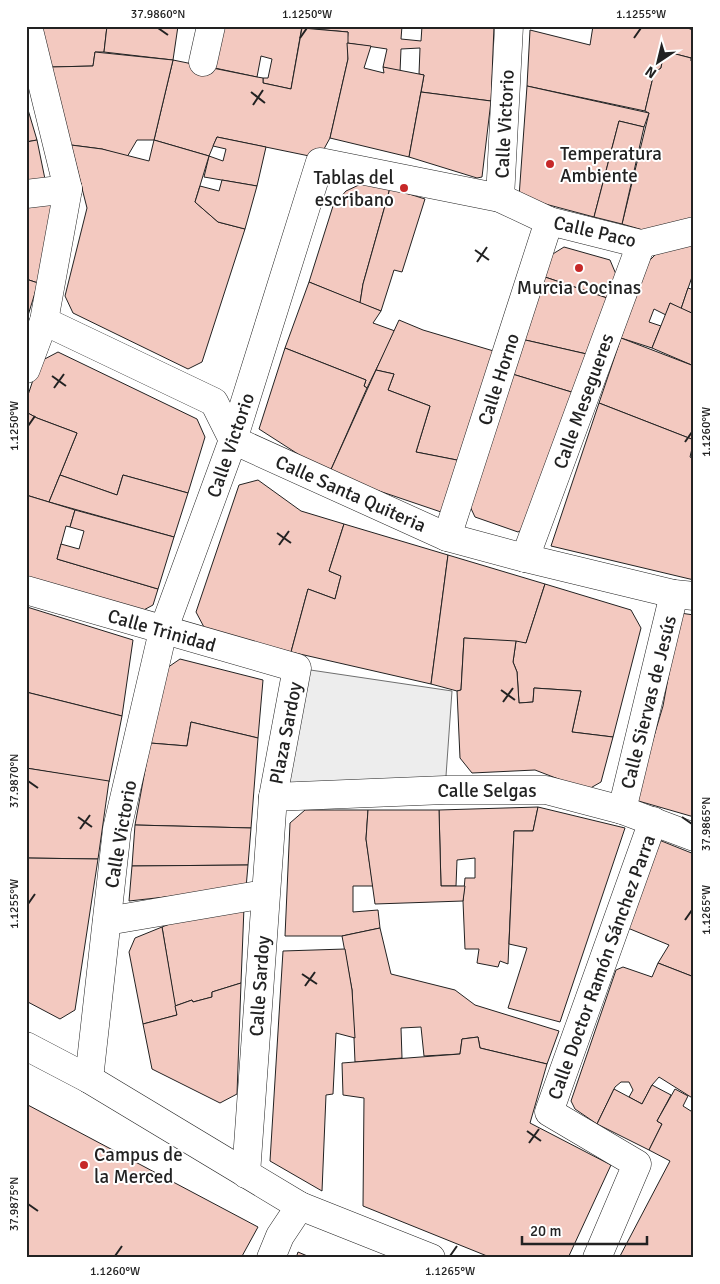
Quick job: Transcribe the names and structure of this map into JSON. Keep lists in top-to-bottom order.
{
  "streets": {
    "street": [
      "Calle Victorio",
      "Calle Paco",
      "Calle Horno",
      "Calle Mesegueres",
      "Calle Santa Quiteria",
      "Calle Trinidad",
      "Calle Siervas de Jesús",
      "Plaza Sardoy",
      "Calle Selgas",
      "Calle Doctor Ramón Sánchez Parra",
      "Calle Sardoy"
    ]
  },
  "crossings": [
    ["Calle Victorio", "Calle Paco"],
    ["Calle Victorio", "Calle Santa Quiteria"],
    ["Calle Victorio", "Calle Trinidad"],
    ["Calle Paco", "Calle Horno"],
    ["Calle Paco", "Calle Mesegueres"],
    ["Calle Horno", "Calle Santa Quiteria"],
    ["Calle Mesegueres", "Calle Santa Quiteria"],
    ["Calle Santa Quiteria", "Calle Siervas de Jesús"],
    ["Calle Trinidad", "Plaza Sardoy"],
    ["Calle Siervas de Jesús", "Calle Selgas"],
    ["Plaza Sardoy", "Calle Selgas"],
    ["Plaza Sardoy", "Calle Sardoy"],
    ["Calle Selgas", "Calle Doctor Ramón Sánchez Parra"],
    ["Calle Selgas", "Calle Sardoy"]
  ],
  "places": [
    "Temperatura Ambiente",
    "Tablas del escribano",
    "Murcia Cocinas",
    "Campus de la Merced"
  ],
  "scale_bar": "20 m",
  "north": "bottom left",
  "coordinates": [
    "37.9860°N",
    "1.1250°W",
    "1.1255°W",
    "1.1260°W",
    "37.9870°N",
    "37.9865°N",
    "1.1265°W",
    "37.9875°N"
  ]
}
